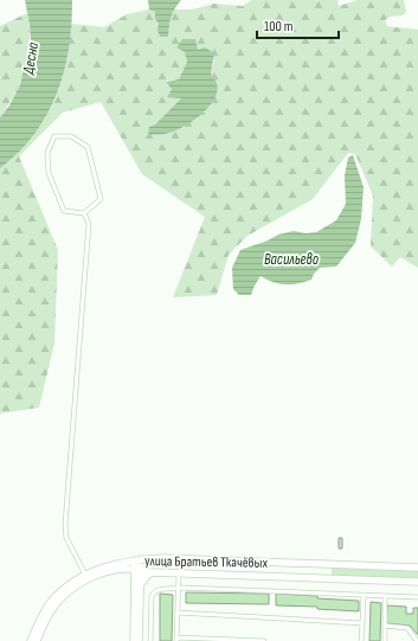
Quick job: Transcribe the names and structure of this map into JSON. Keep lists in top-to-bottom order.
{
  "streets": {
    "street": ["улица Братьев Ткачёвых"]
  },
  "water": ["Десна", "Васильево"],
  "scale_bar": "100 m"
}
